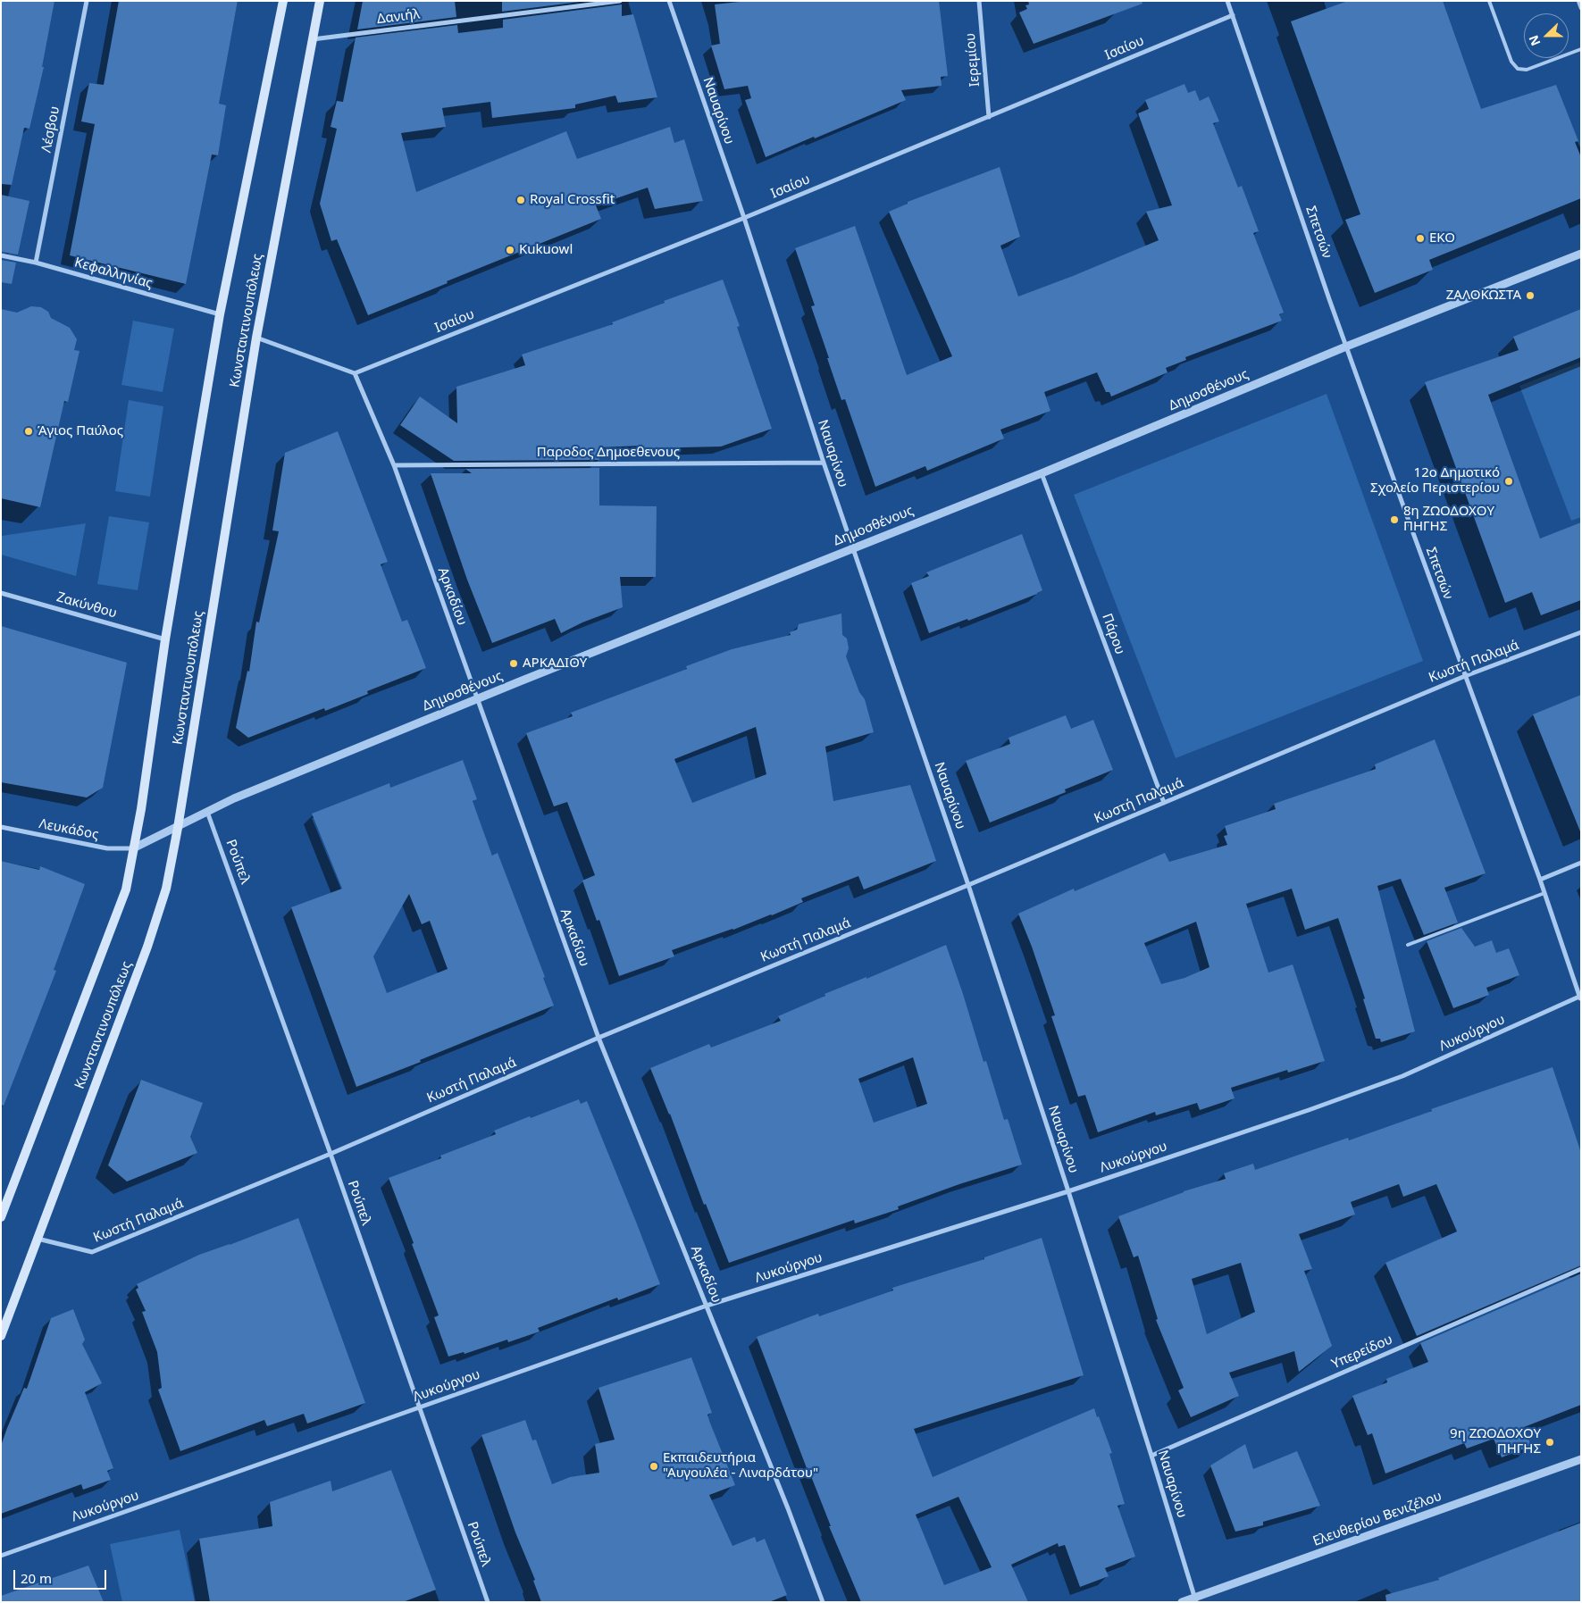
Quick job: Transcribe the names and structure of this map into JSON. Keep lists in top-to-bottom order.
{
  "streets": {
    "main road": ["Κωνσταντινουπόλεως"],
    "street": [
      "Δανιήλ",
      "Ισαίου",
      "Ιερεμίου",
      "Ναυαρίνου",
      "Λέσβου",
      "Σπετσών",
      "Κεφαλληνίας",
      "Δημοσθένους",
      "Παροδος Δημοεθενους",
      "Αρκαδίου",
      "Ζακύνθου",
      "Πάρου",
      "Κωστή Παλαμά",
      "Λευκάδος",
      "Ρούπελ",
      "Λυκούργου",
      "Υπερείδου",
      "Ελευθερίου Βενιζέλου"
    ]
  },
  "crossings": [
    ["Δανιήλ", "Κωνσταντινουπόλεως"],
    ["Ισαίου", "Ιερεμίου"],
    ["Ισαίου", "Ναυαρίνου"],
    ["Ισαίου", "Σπετσών"],
    ["Ισαίου", "Αρκαδίου"],
    ["Ναυαρίνου", "Δημοσθένους"],
    ["Ναυαρίνου", "Παροδος Δημοεθενους"],
    ["Ναυαρίνου", "Κωστή Παλαμά"],
    ["Ναυαρίνου", "Λυκούργου"],
    ["Ναυαρίνου", "Υπερείδου"],
    ["Ναυαρίνου", "Ελευθερίου Βενιζέλου"],
    ["Λέσβου", "Κεφαλληνίας"],
    ["Σπετσών", "Δημοσθένους"],
    ["Σπετσών", "Κωστή Παλαμά"],
    ["Σπετσών", "Λυκούργου"],
    ["Κεφαλληνίας", "Κωνσταντινουπόλεως"],
    ["Κωνσταντινουπόλεως", "Δημοσθένους"],
    ["Κωνσταντινουπόλεως", "Ζακύνθου"],
    ["Κωνσταντινουπόλεως", "Κωστή Παλαμά"],
    ["Κωνσταντινουπόλεως", "Λευκάδος"],
    ["Δημοσθένους", "Αρκαδίου"],
    ["Δημοσθένους", "Πάρου"],
    ["Δημοσθένους", "Λευκάδος"],
    ["Δημοσθένους", "Ρούπελ"],
    ["Παροδος Δημοεθενους", "Αρκαδίου"],
    ["Αρκαδίου", "Κωστή Παλαμά"],
    ["Αρκαδίου", "Λυκούργου"],
    ["Πάρου", "Κωστή Παλαμά"],
    ["Κωστή Παλαμά", "Ρούπελ"],
    ["Ρούπελ", "Λυκούργου"]
  ],
  "places": [
    "Royal Crossfit",
    "EKO",
    "Kukuowl",
    "ΖΑΛΟΚΩΣΤΑ",
    "Άγιος Παύλος",
    "12ο Δημοτικό Σχολείο Περιστερίου",
    "8η ΖΩΟΔΟΧΟΥ ΠΗΓΗΣ",
    "ΑΡΚΑΔΙΟΥ",
    "9η ΖΩΟΔΟΧΟΥ ΠΗΓΗΣ",
    "Εκπαιδευτήρια \"Αυγουλέα - Λιναρδάτου\""
  ],
  "scale_bar": "20 m",
  "north": "left"
}
